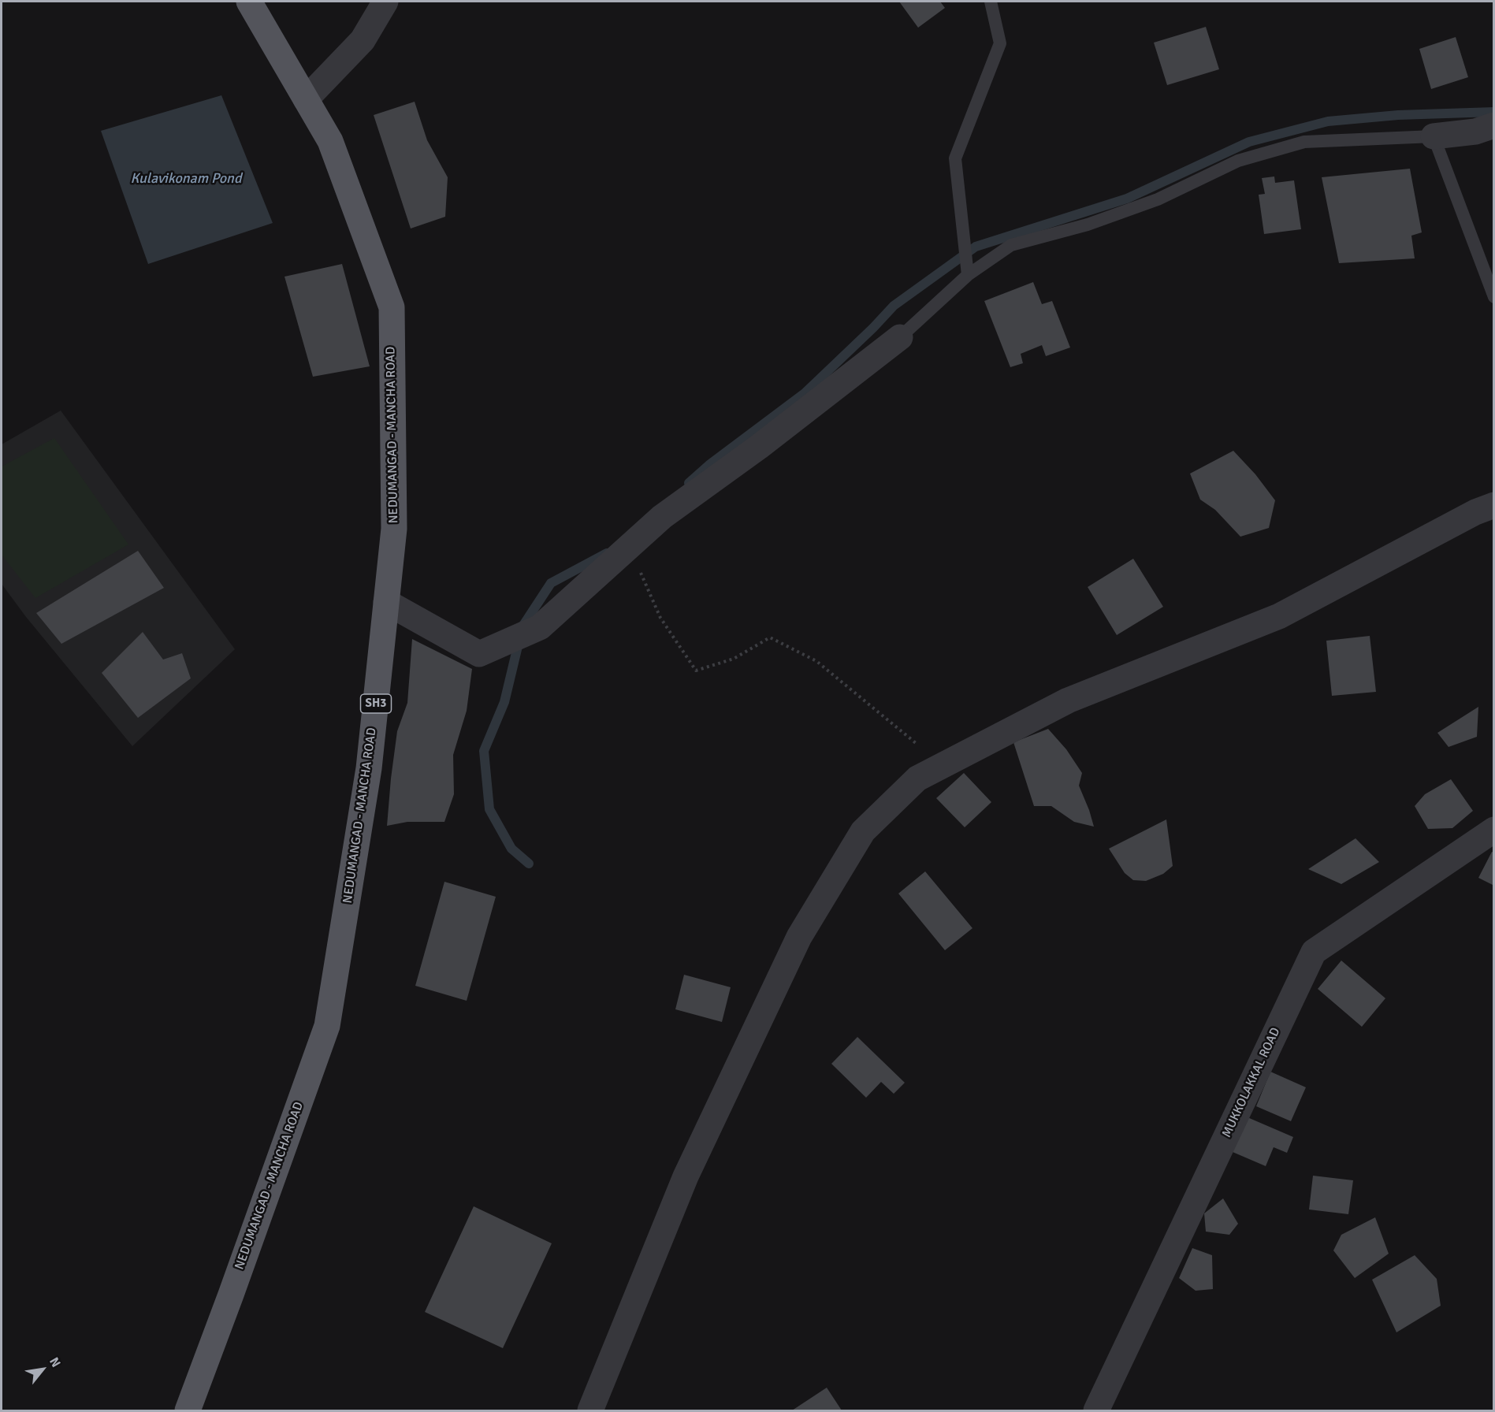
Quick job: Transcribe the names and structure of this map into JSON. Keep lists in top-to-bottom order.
{
  "streets": {
    "main road": ["NEDUMANGAD - MANCHA ROAD", "SH3"],
    "street": ["MUKKOLAKKAL ROAD"]
  },
  "water": ["Kulavikonam Pond"],
  "north": "top right"
}
